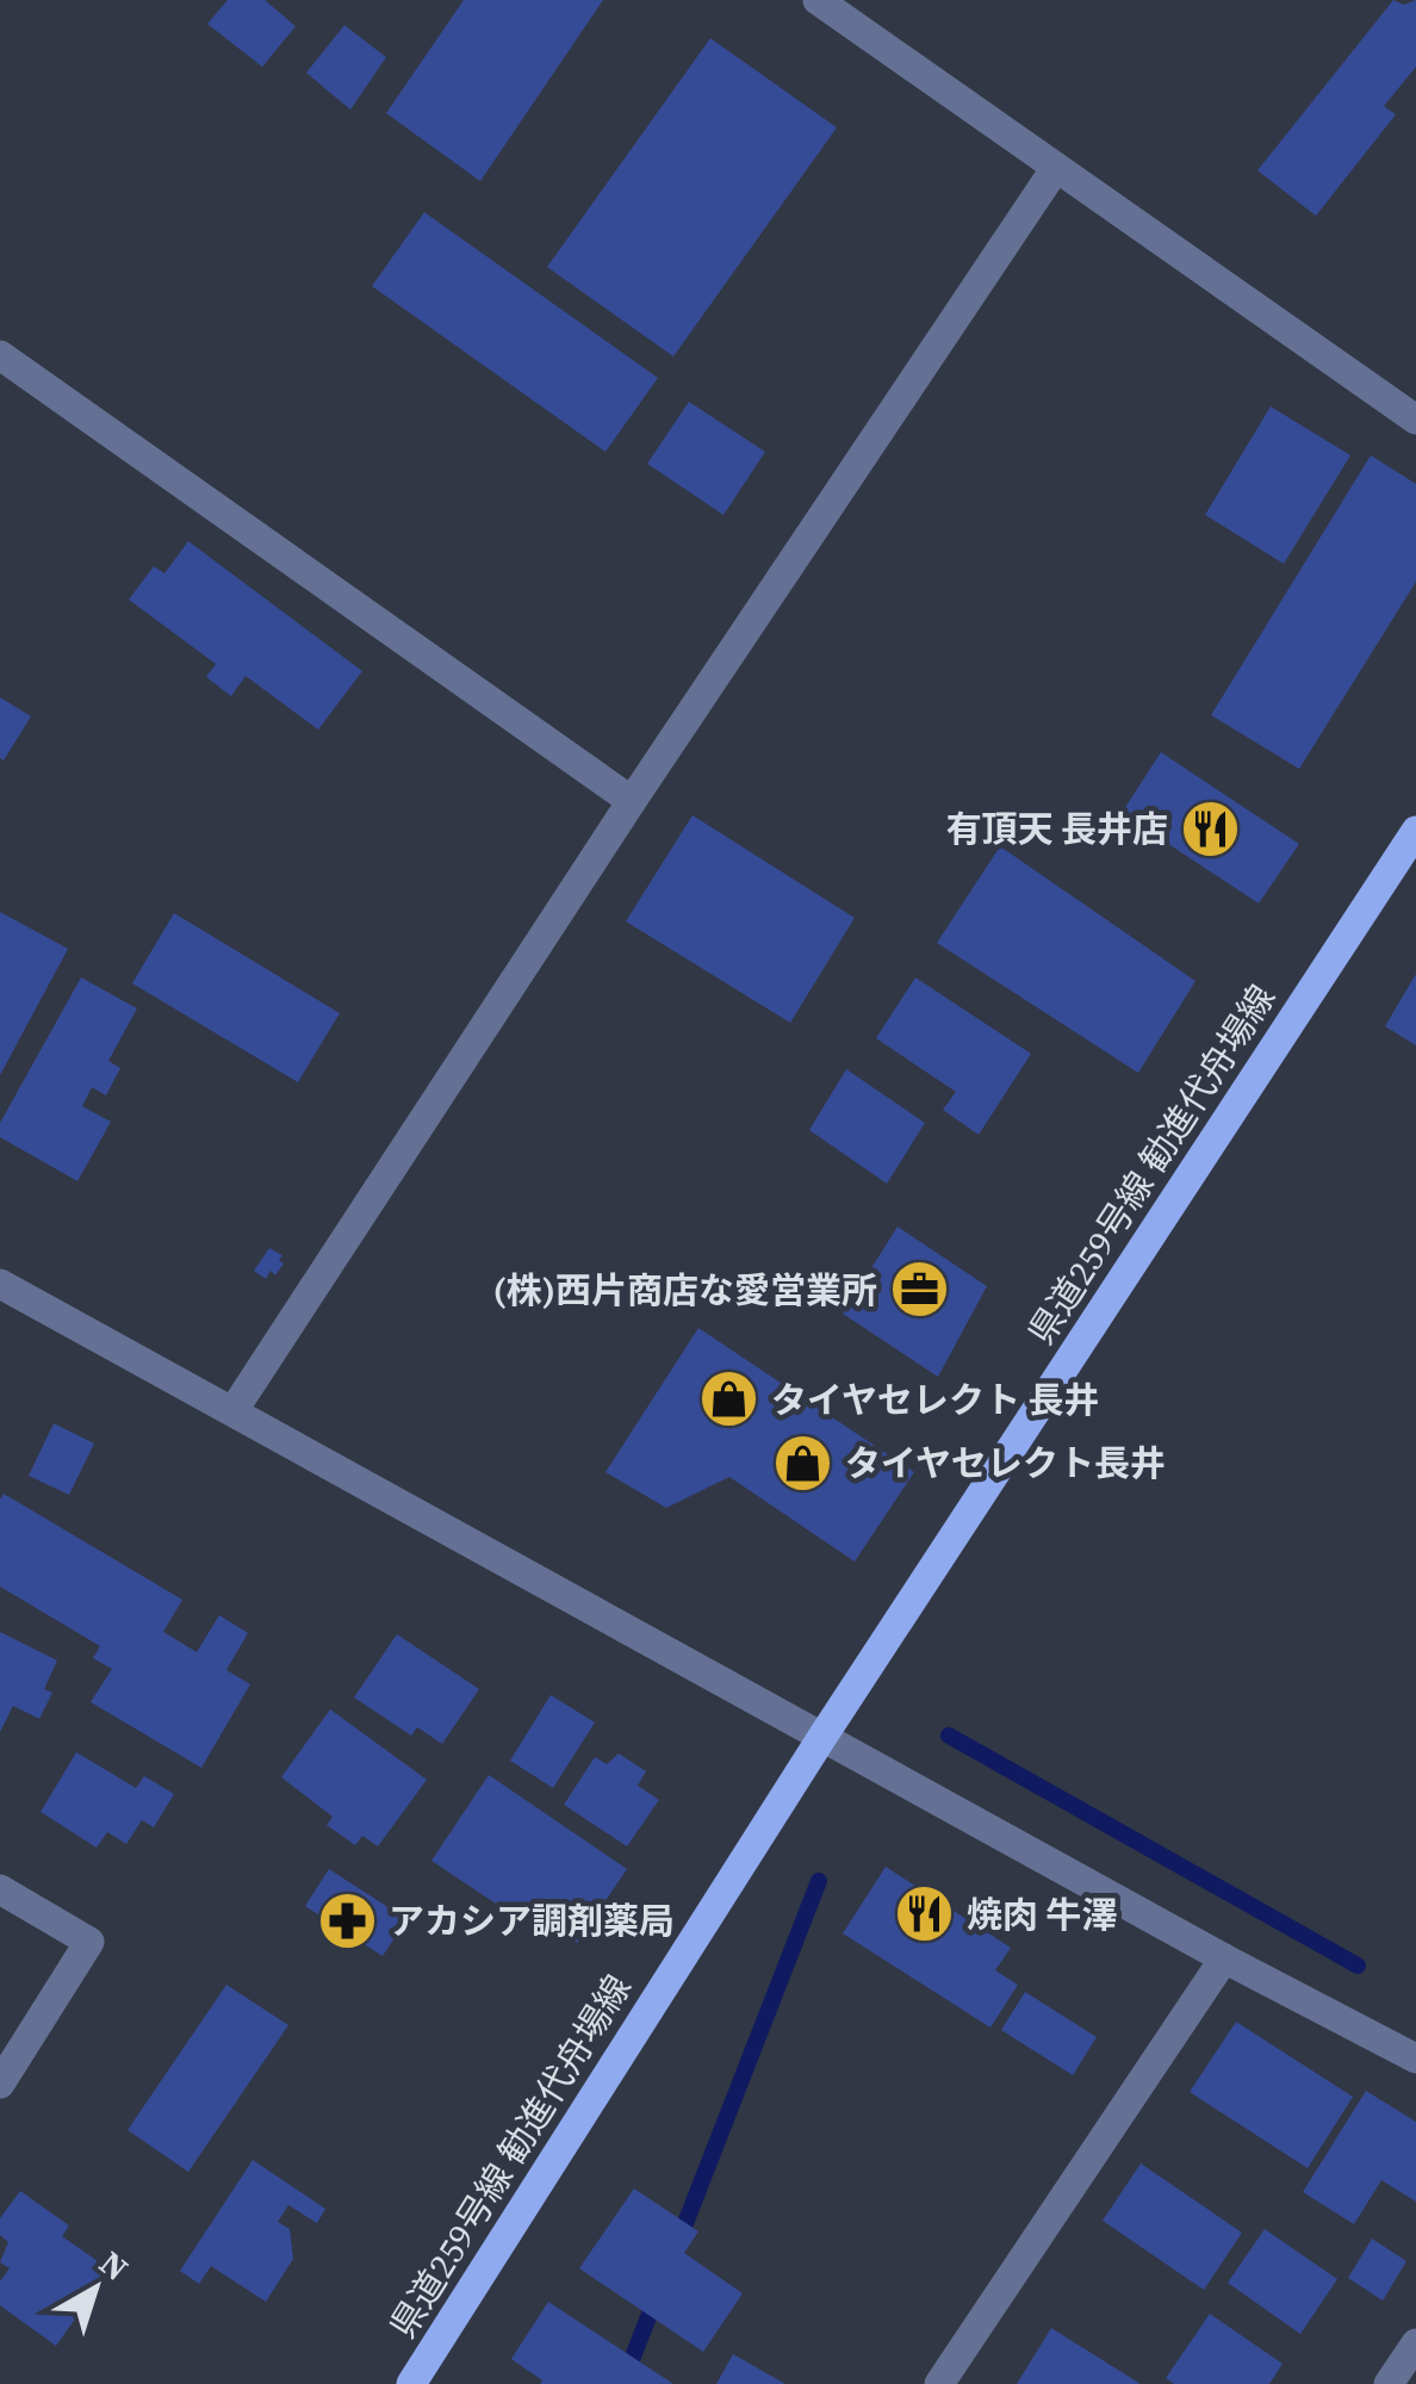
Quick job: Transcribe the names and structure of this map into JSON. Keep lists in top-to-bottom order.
{
  "streets": {
    "main road": ["県道259号線 勧進代舟場線"]
  },
  "places": {
    "restaurant": ["有頂天 長井店", "焼肉 牛澤"],
    "office": ["(株)西片商店な愛営業所"],
    "shop": ["タイヤセレクト 長井", "タイヤセレクト長井"],
    "pharmacy": ["アカシア調剤薬局"]
  },
  "north": "top right"
}
